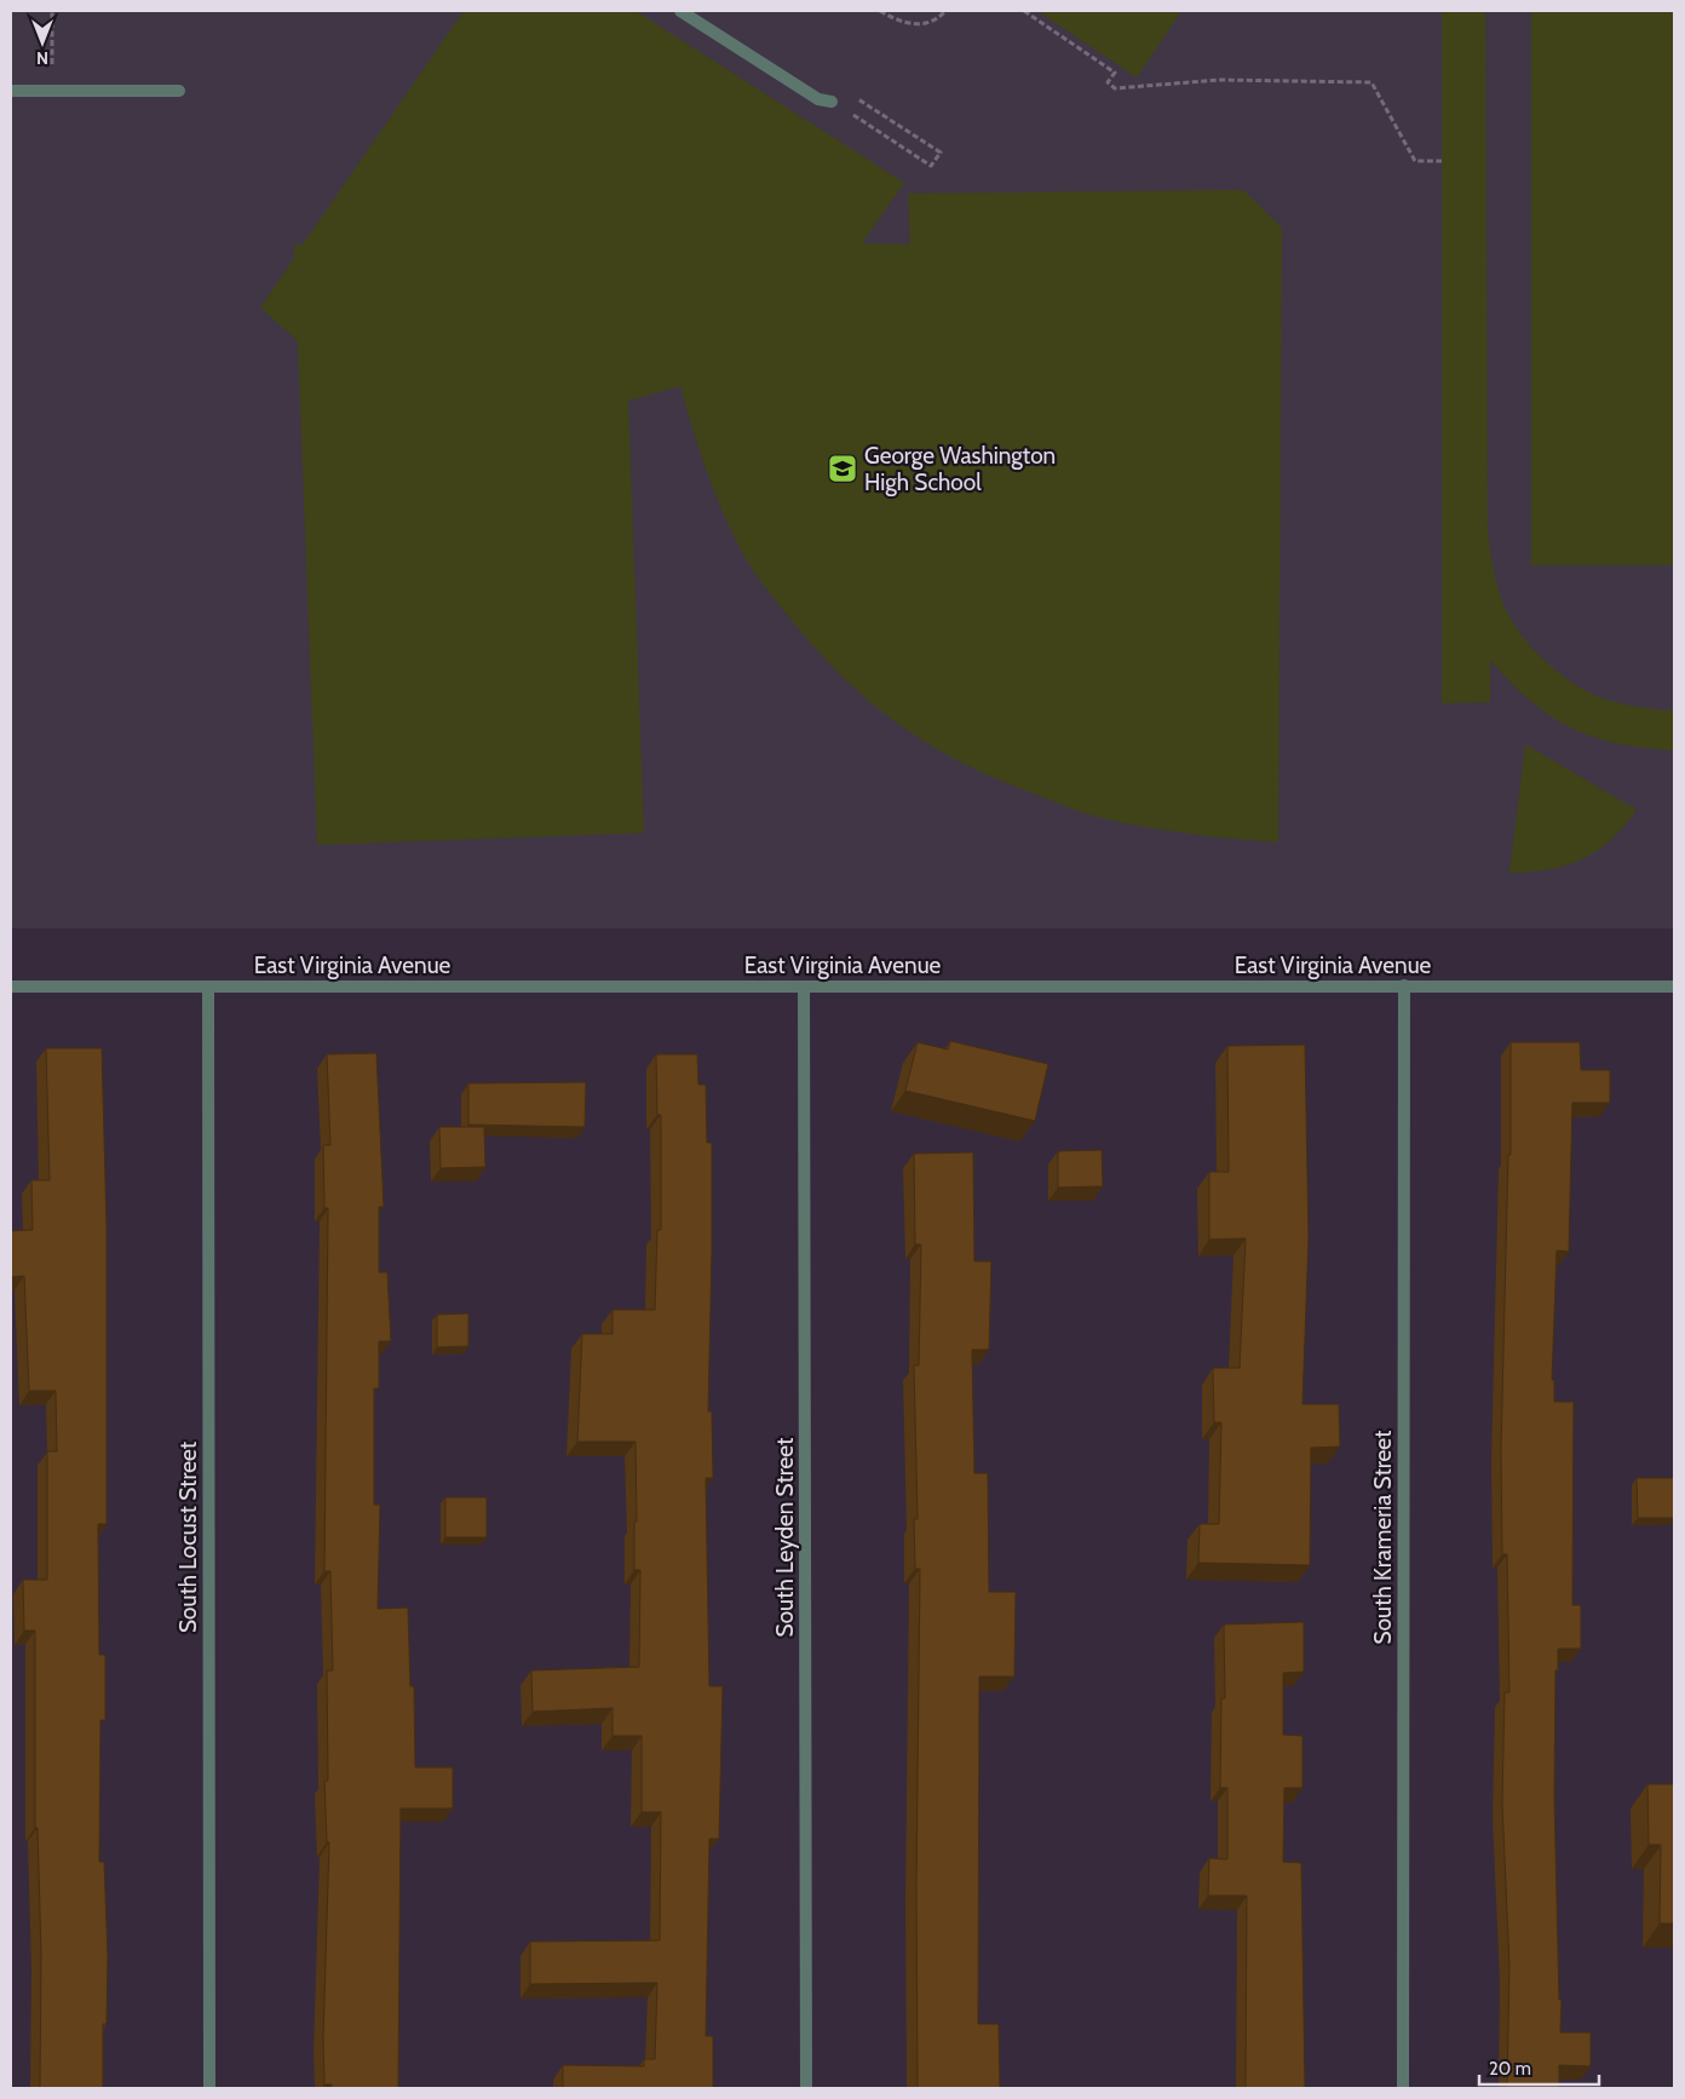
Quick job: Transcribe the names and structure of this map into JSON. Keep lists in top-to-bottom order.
{
  "streets": {
    "street": [
      "East Virginia Avenue",
      "South Locust Street",
      "South Leyden Street",
      "South Krameria Street"
    ]
  },
  "crossings": [
    ["East Virginia Avenue", "South Locust Street"],
    ["East Virginia Avenue", "South Leyden Street"],
    ["East Virginia Avenue", "South Krameria Street"]
  ],
  "places": {
    "school or university": ["George Washington High School"]
  },
  "scale_bar": "20 m",
  "north": "bottom"
}
